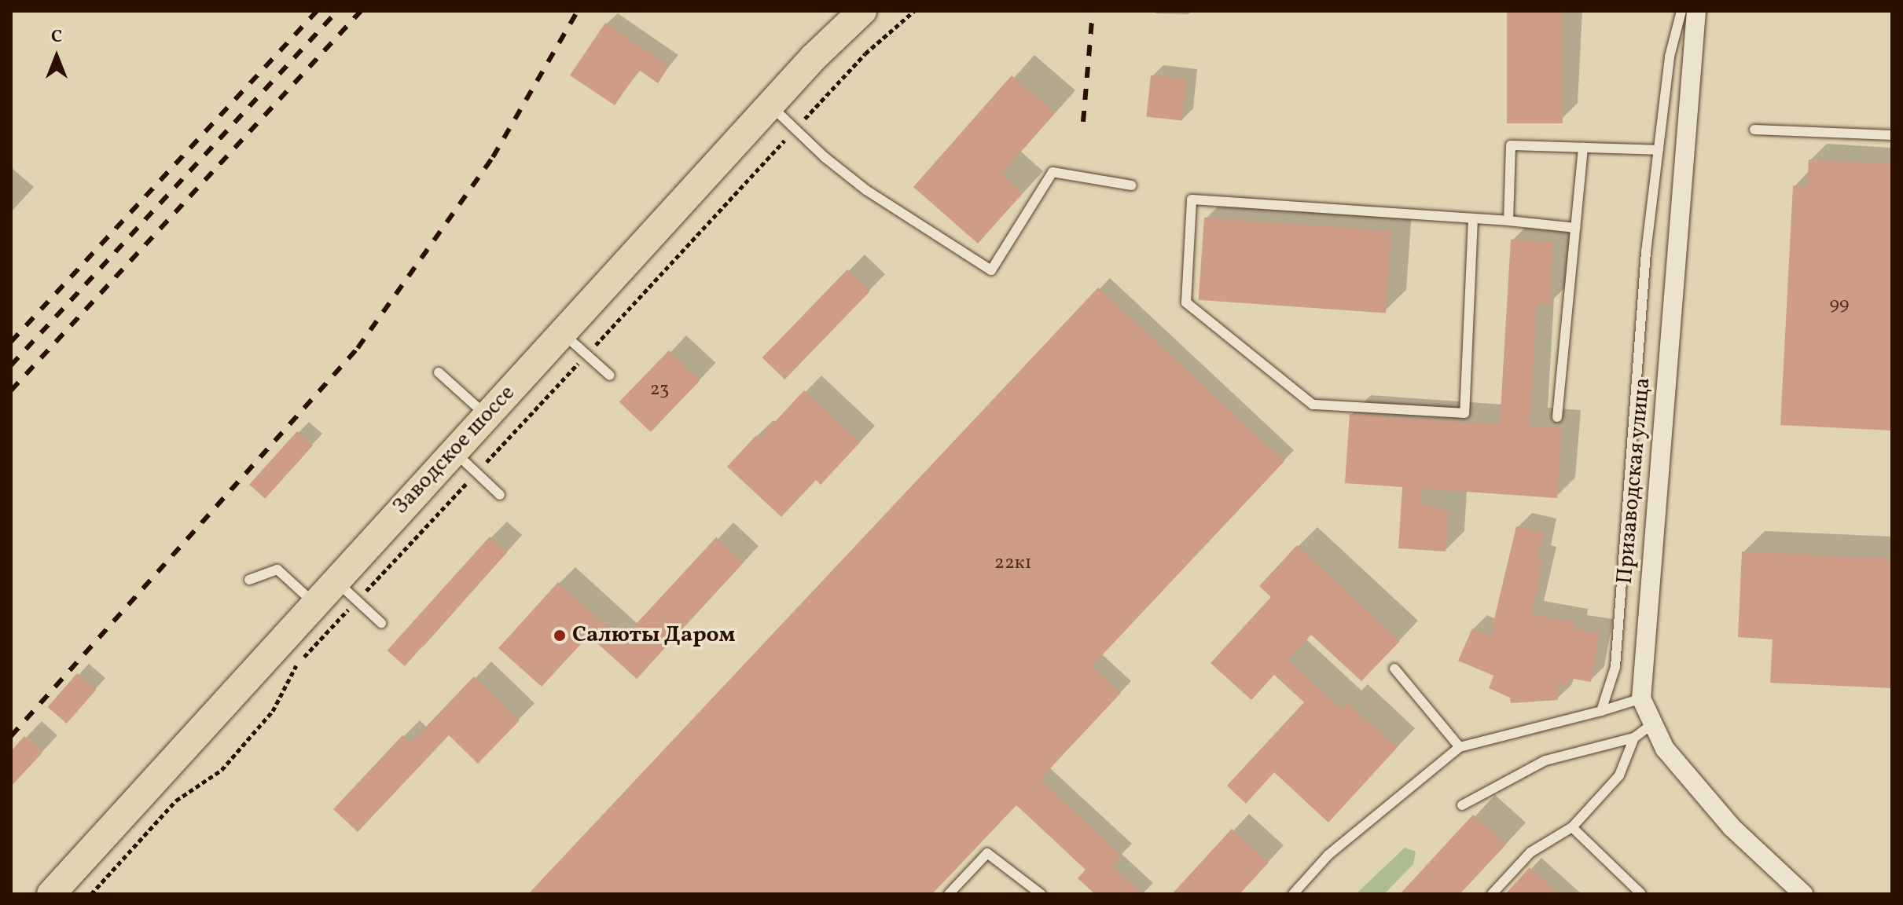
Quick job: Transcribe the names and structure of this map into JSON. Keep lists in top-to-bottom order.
{
  "streets": {
    "main road": ["Заводское шоссе"],
    "street": ["Призаводская улица"]
  },
  "places": ["Салюты Даром"],
  "house_numbers": ["99", "23", "22к1"],
  "north": "top"
}
